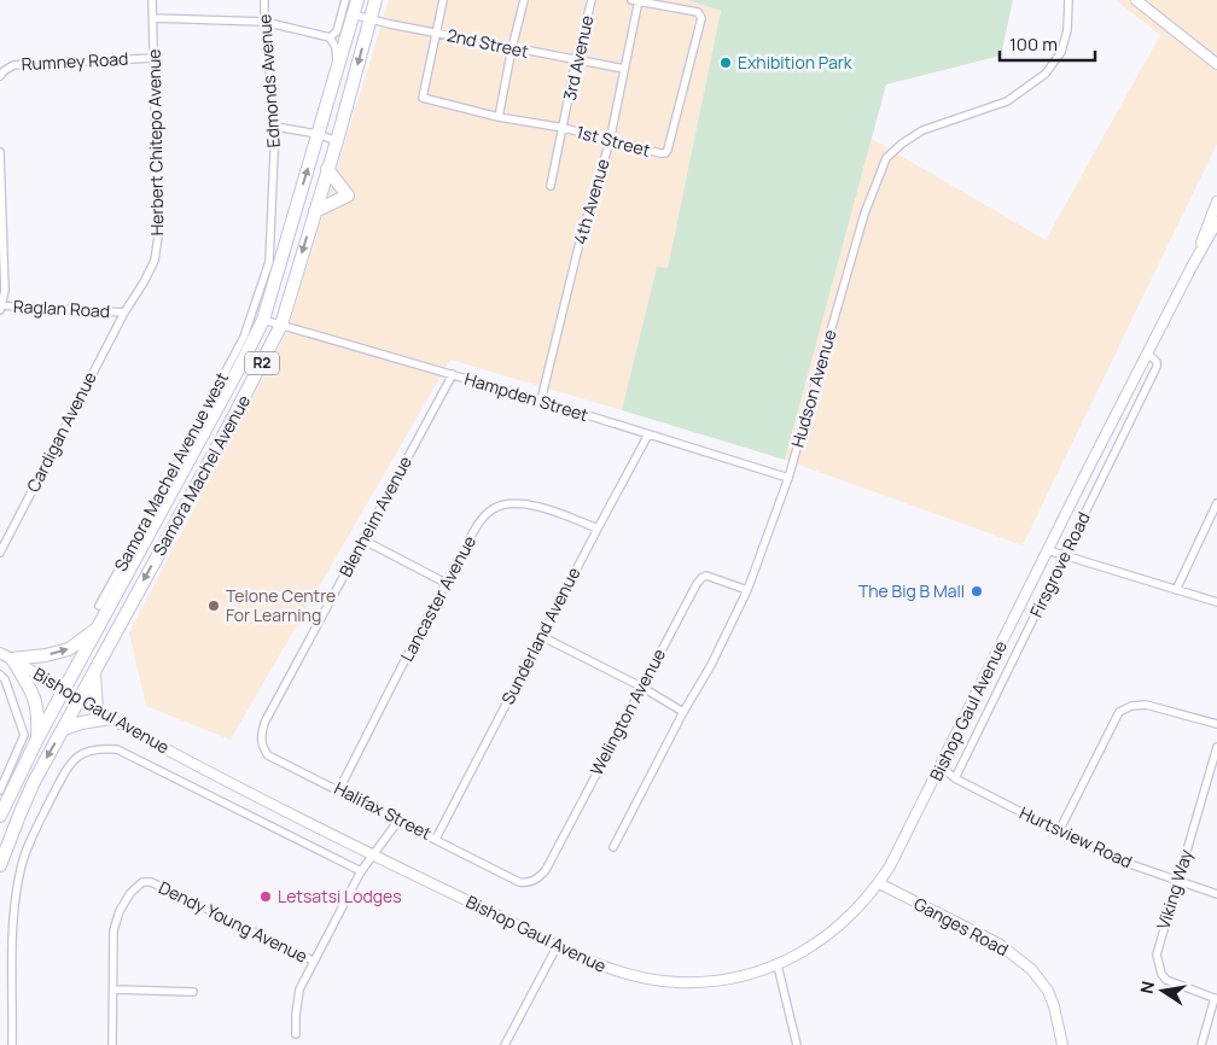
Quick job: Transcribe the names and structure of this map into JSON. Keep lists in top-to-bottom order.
{
  "streets": {
    "highway": ["R2", "Samora Machel Avenue"],
    "main road": ["Bishop Gaul Avenue", "Ganges Road"],
    "street": [
      "2nd Street",
      "3rd Avenue",
      "Rumney Road",
      "Edmonds Avenue",
      "1st Street",
      "Herbert Chitepo Avenue",
      "4th Avenue",
      "Raglan Road",
      "Hudson Avenue",
      "Hampden Street",
      "Cardigan Avenue",
      "Samora Machel Avenue west",
      "Blenheim Avenue",
      "Firsgrove Road",
      "Lancaster Avenue",
      "Sunderland Avenue",
      "Welington Avenue",
      "Halifax Street",
      "Hurtsview Road",
      "Viking Way",
      "Dendy Young Avenue"
    ]
  },
  "crossings": [
    ["2nd Street", "3rd Avenue"],
    ["2nd Street", "1st Street"],
    ["2nd Street", "4th Avenue"],
    ["2nd Street", "Samora Machel Avenue"],
    ["3rd Avenue", "1st Street"],
    ["Rumney Road", "Herbert Chitepo Avenue"],
    ["Edmonds Avenue", "Samora Machel Avenue west"],
    ["1st Street", "4th Avenue"],
    ["Herbert Chitepo Avenue", "Raglan Road"],
    ["Herbert Chitepo Avenue", "Cardigan Avenue"],
    ["4th Avenue", "Hampden Street"],
    ["Raglan Road", "Cardigan Avenue"],
    ["R2", "Samora Machel Avenue"],
    ["R2", "Bishop Gaul Avenue"],
    ["Hudson Avenue", "Hampden Street"],
    ["Hudson Avenue", "Welington Avenue"],
    ["Hampden Street", "Samora Machel Avenue"],
    ["Hampden Street", "Blenheim Avenue"],
    ["Hampden Street", "Sunderland Avenue"],
    ["Samora Machel Avenue", "Bishop Gaul Avenue"],
    ["Blenheim Avenue", "Halifax Street"],
    ["Firsgrove Road", "Bishop Gaul Avenue"],
    ["Firsgrove Road", "Hurtsview Road"],
    ["Lancaster Avenue", "Sunderland Avenue"],
    ["Lancaster Avenue", "Halifax Street"],
    ["Sunderland Avenue", "Halifax Street"],
    ["Bishop Gaul Avenue", "Hurtsview Road"],
    ["Bishop Gaul Avenue", "Ganges Road"],
    ["Welington Avenue", "Halifax Street"],
    ["Hurtsview Road", "Viking Way"]
  ],
  "places": [
    "Exhibition Park",
    "The Big B Mall",
    "Telone Centre For Learning",
    "Letsatsi Lodges"
  ],
  "scale_bar": "100 m",
  "north": "left"
}
